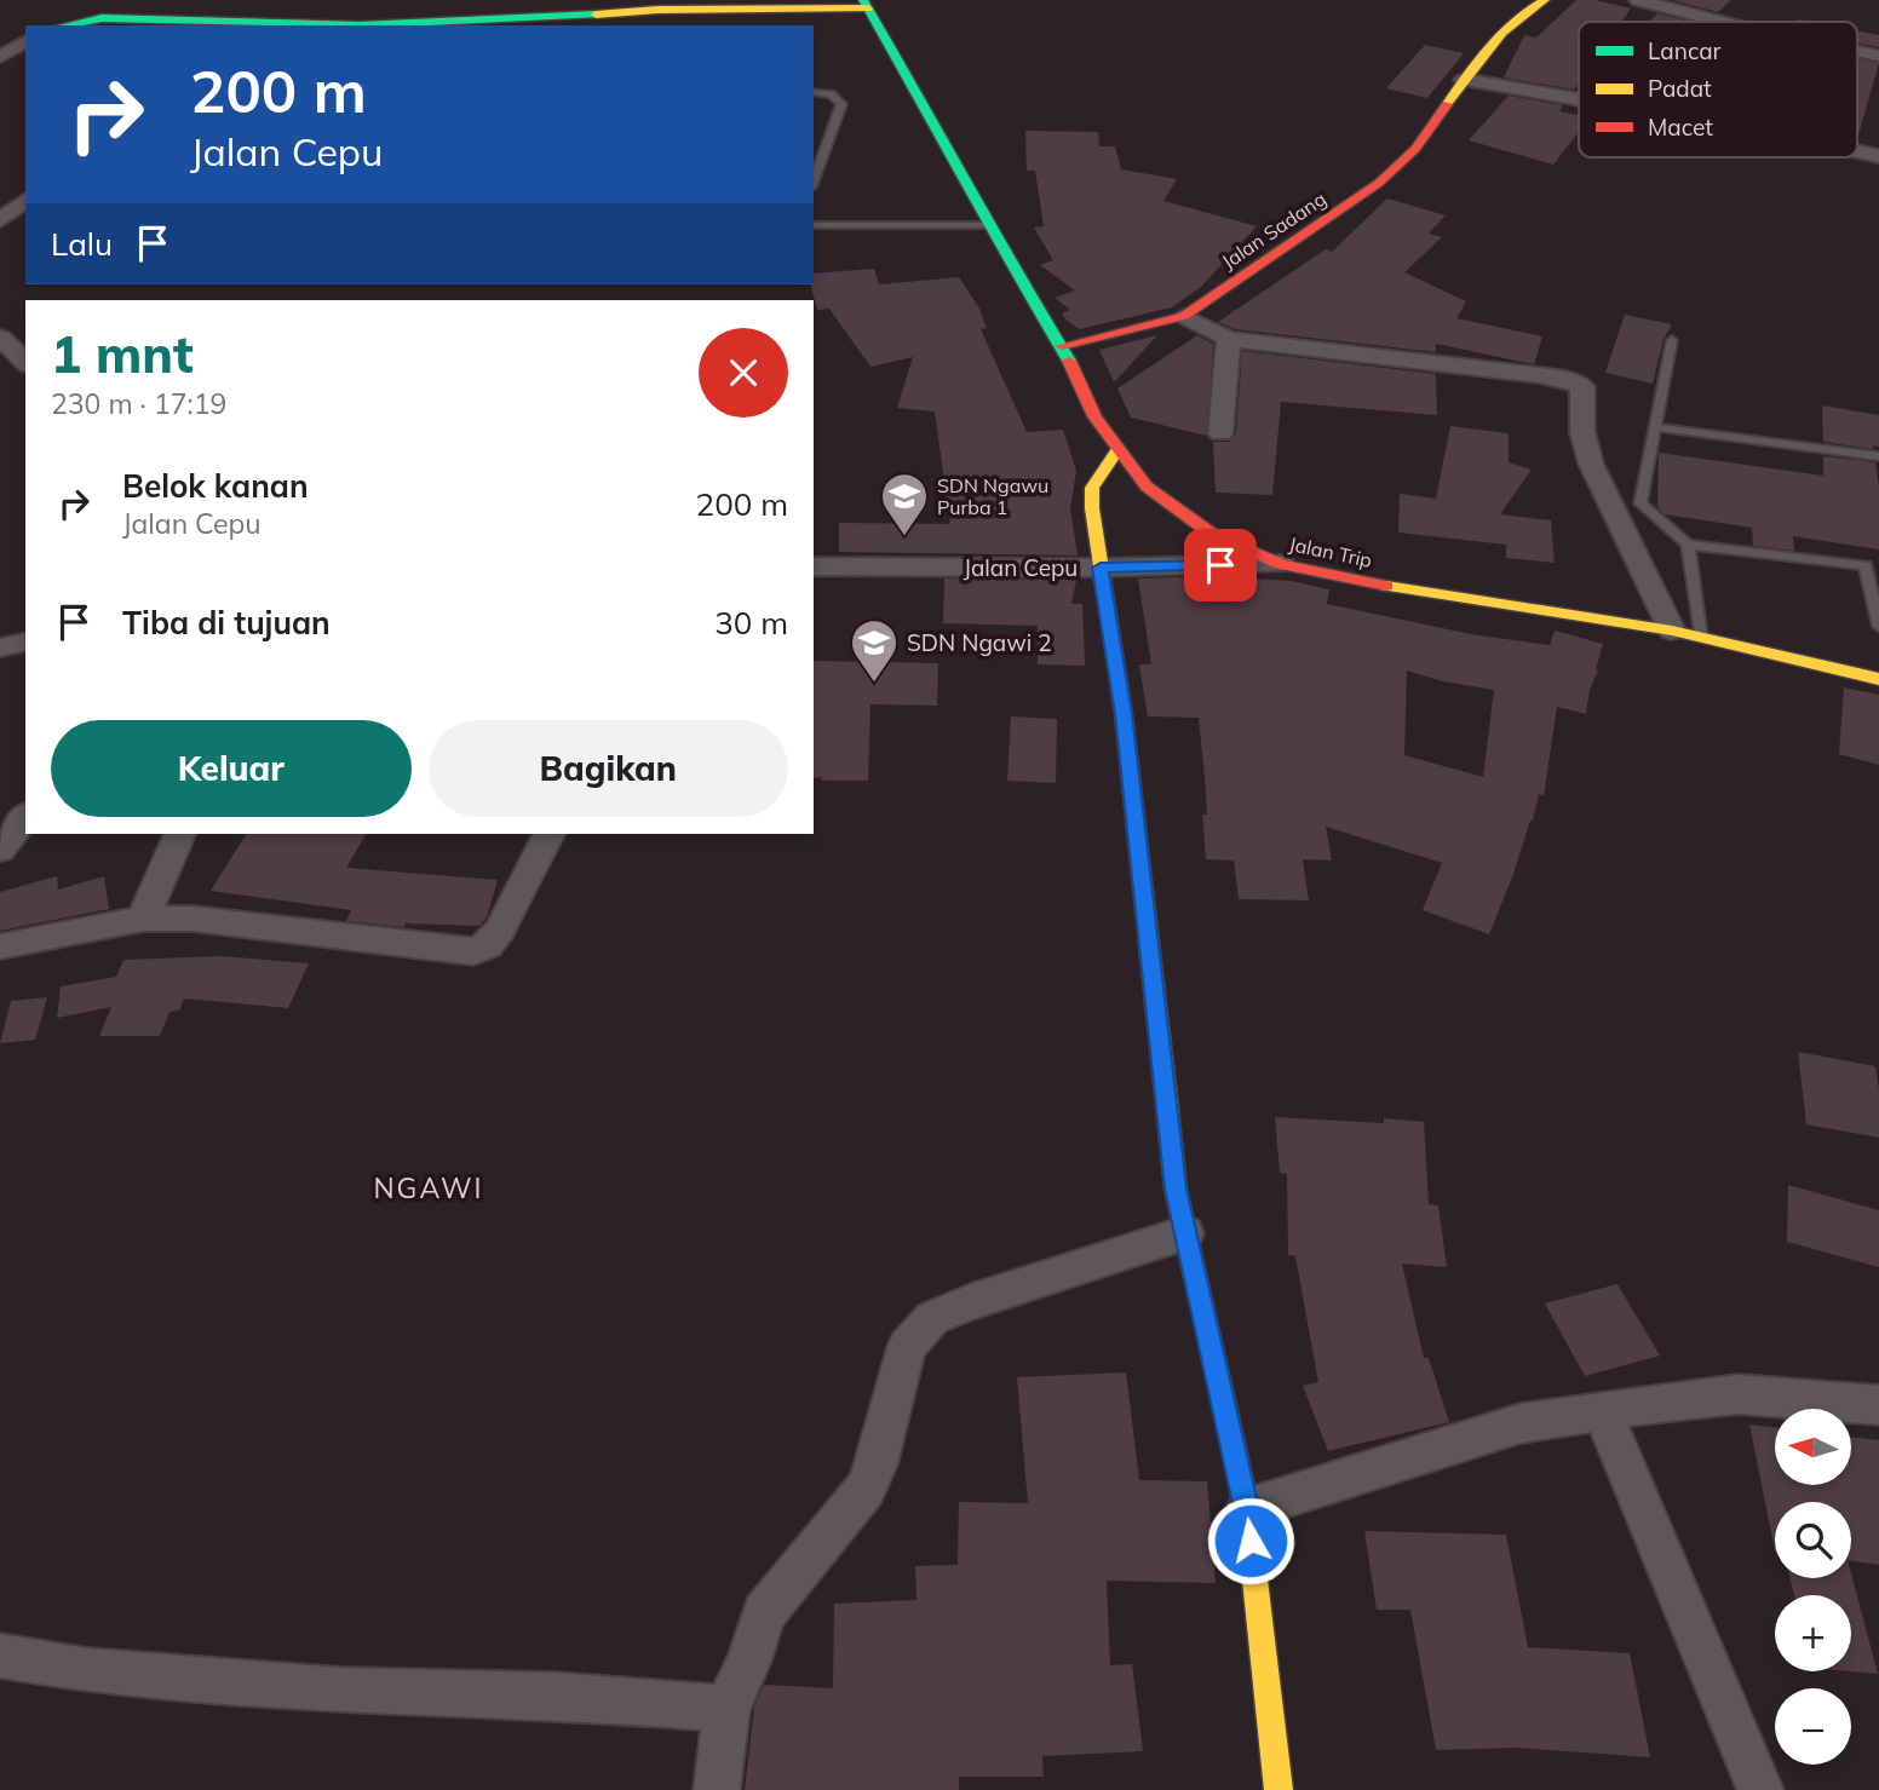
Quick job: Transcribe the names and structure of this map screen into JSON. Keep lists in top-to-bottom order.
{
  "streets": {
    "main road": ["Jalan Sadang", "Jalan Trip"],
    "street": ["Jalan Cepu"]
  },
  "crossings": [
    ["Jalan Sadang", "Jalan Trip"],
    ["Jalan Trip", "Jalan Cepu"]
  ],
  "districts": ["NGAWI"],
  "places": {
    "school or university": ["SDN Ngawu Purba 1", "SDN Ngawi 2"]
  },
  "legend": ["Lancar", "Padat", "Macet"],
  "north": "left",
  "page": {
    "turn": ["200 m", "Jalan Cepu"],
    "then": "Lalu",
    "heading": ["1 mnt", "230 m · 17:19"],
    "list": [
      {
        "name": "Belok kanan",
        "note": "Jalan Cepu",
        "value": "200 m"
      },
      {
        "name": "Tiba di tujuan",
        "value": "30 m"
      }
    ],
    "buttons": ["Keluar", "Bagikan"],
    "map_buttons": ["+", "−"]
  }
}
